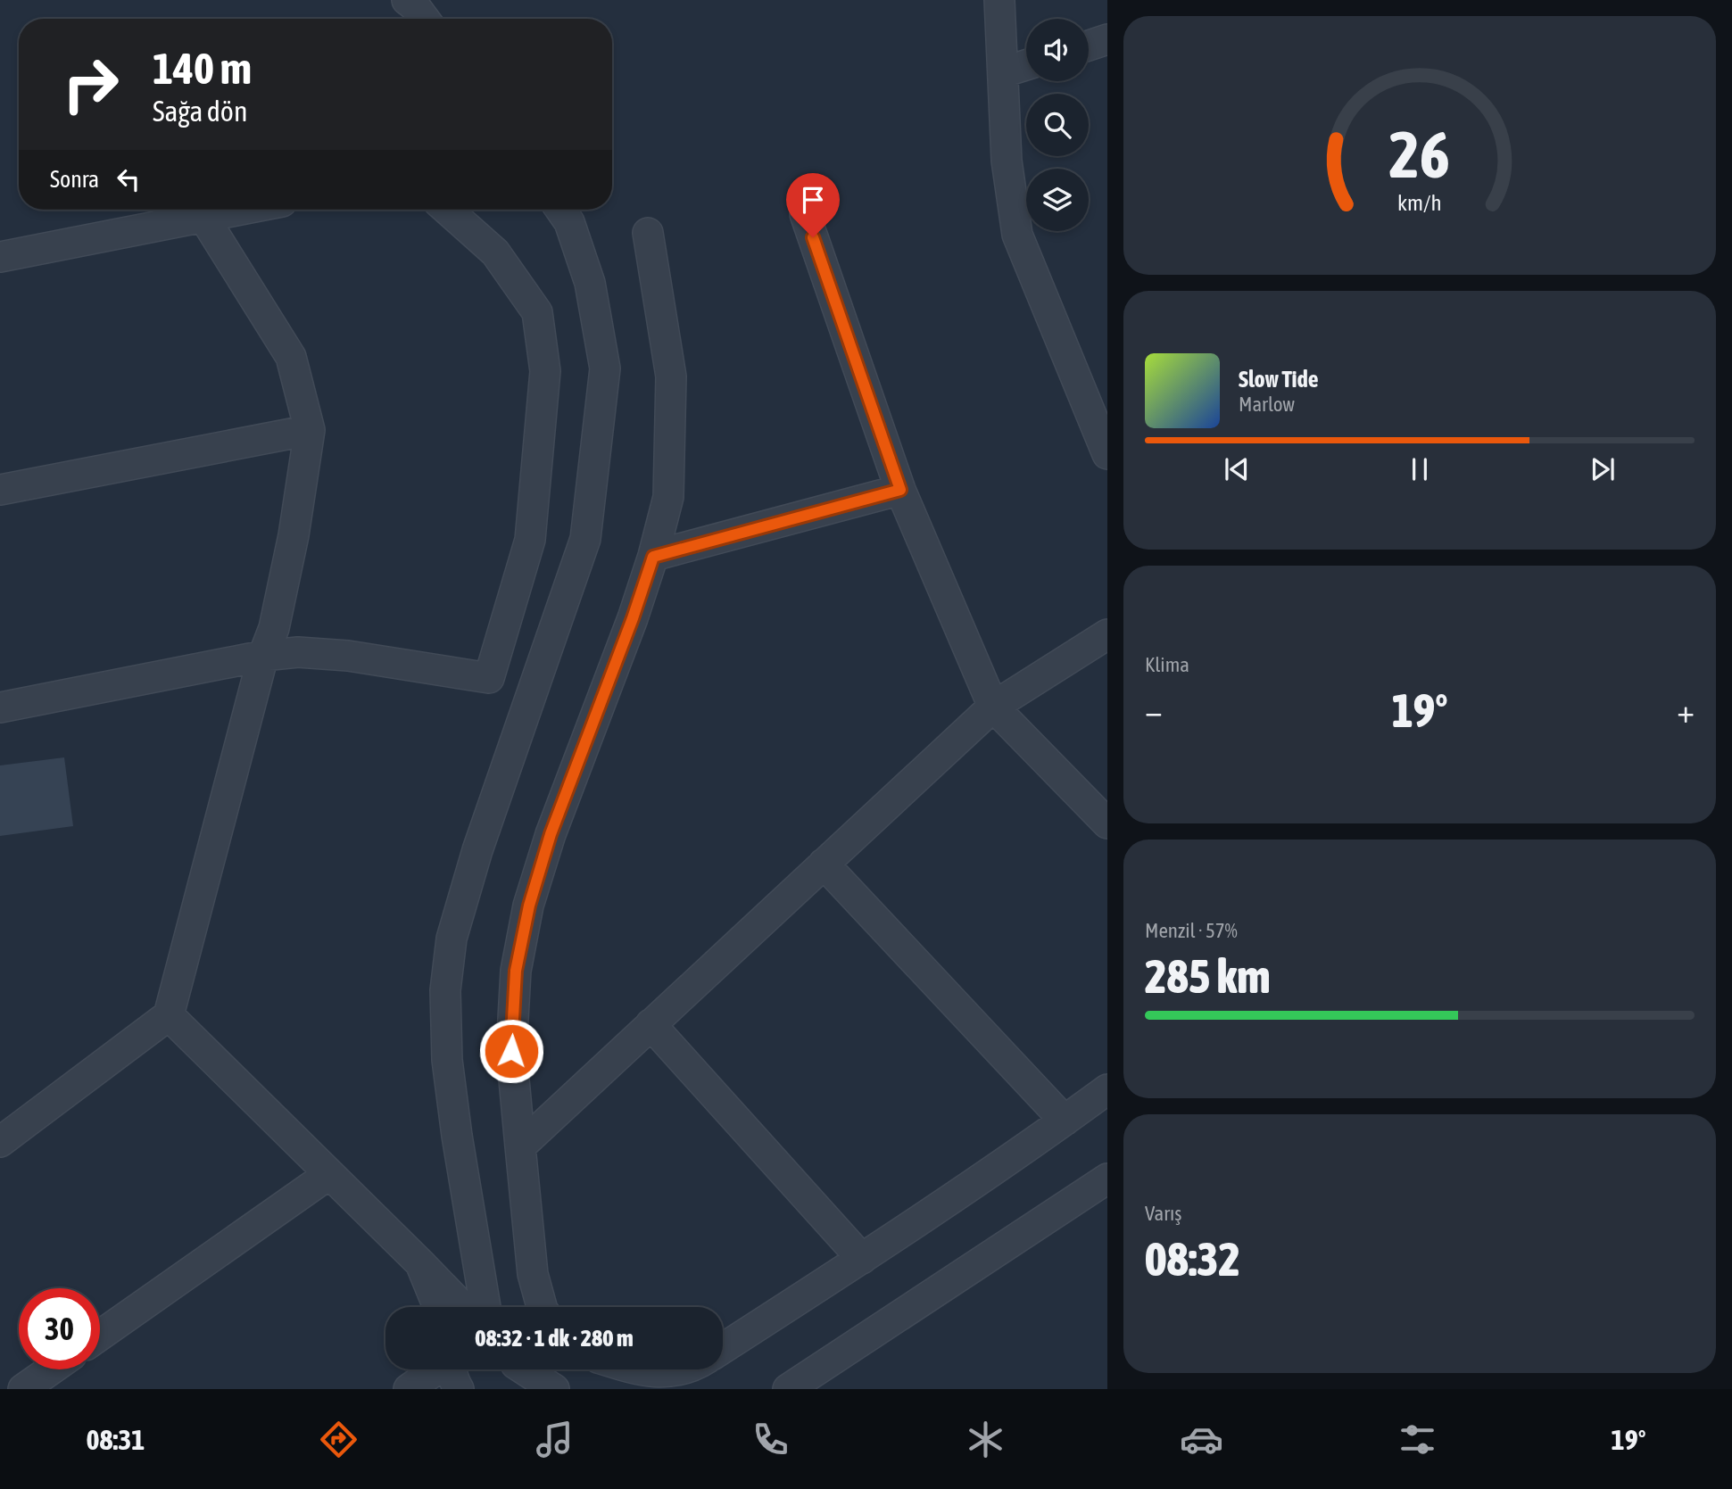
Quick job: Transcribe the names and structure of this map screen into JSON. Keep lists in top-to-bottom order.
{
  "page": {
    "turn": ["140 m", "Sağa dön"],
    "then": "Sonra",
    "song": ["Slow Tide", "Marlow"],
    "tile": [
      "Klima",
      ["Menzil · 57%", "285 km"],
      ["Varış", "08:32"]
    ],
    "heat": ["−", "19°", "+"],
    "limit": "30",
    "trip": "08:32 · 1 dk · 280 m",
    "tabs": ["08:31", "19°"],
    "gauge": ["26", "km/h"]
  }
}
